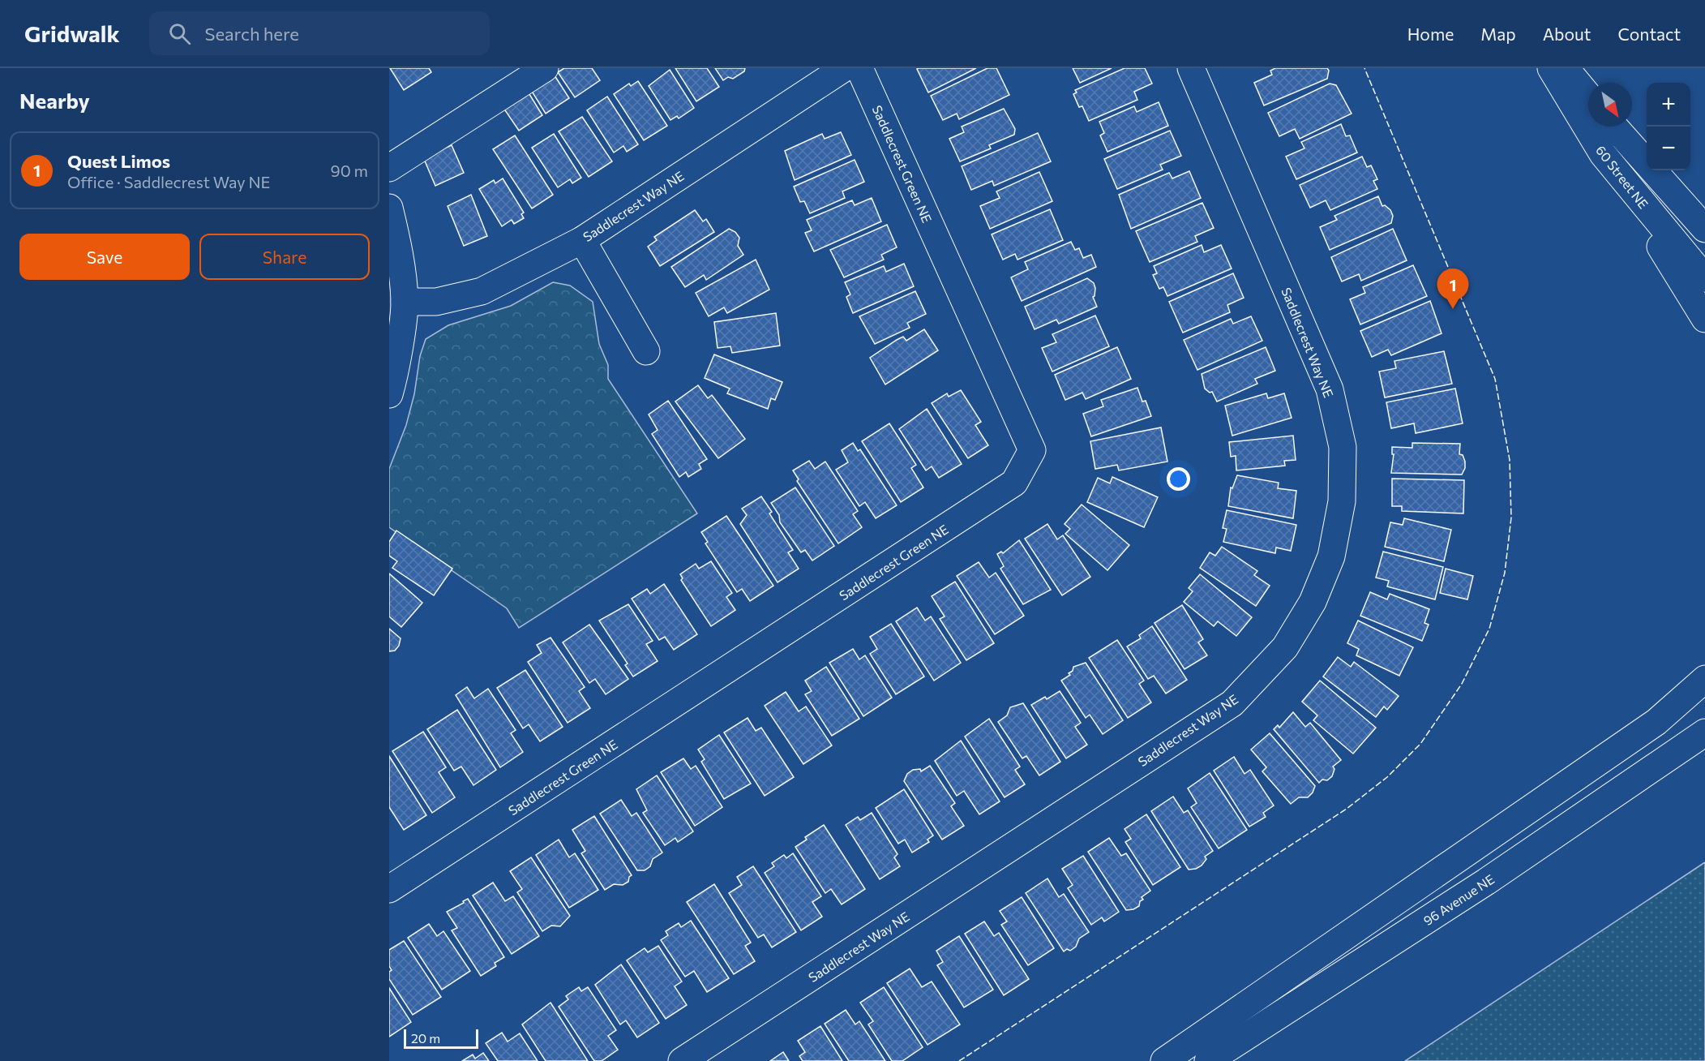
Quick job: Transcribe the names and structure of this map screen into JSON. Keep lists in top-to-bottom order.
{
  "streets": {
    "street": [
      "Saddlecrest Green NE",
      "60 Street NE",
      "Saddlecrest Way NE",
      "96 Avenue NE"
    ]
  },
  "scale_bar": "20 m",
  "north": "bottom right",
  "page": {
    "header": "Gridwalk",
    "search": "Search here",
    "nav": [
      "Home",
      "Map",
      "About",
      "Contact"
    ],
    "heading": "Nearby",
    "map_buttons": ["+", "−"],
    "list": [
      {
        "mark": "1",
        "name": "Quest Limos",
        "note": "Office · Saddlecrest Way NE",
        "value": "90 m"
      }
    ],
    "buttons": ["Save", "Share"],
    "pins": "1",
    "scale": "20 m"
  }
}
